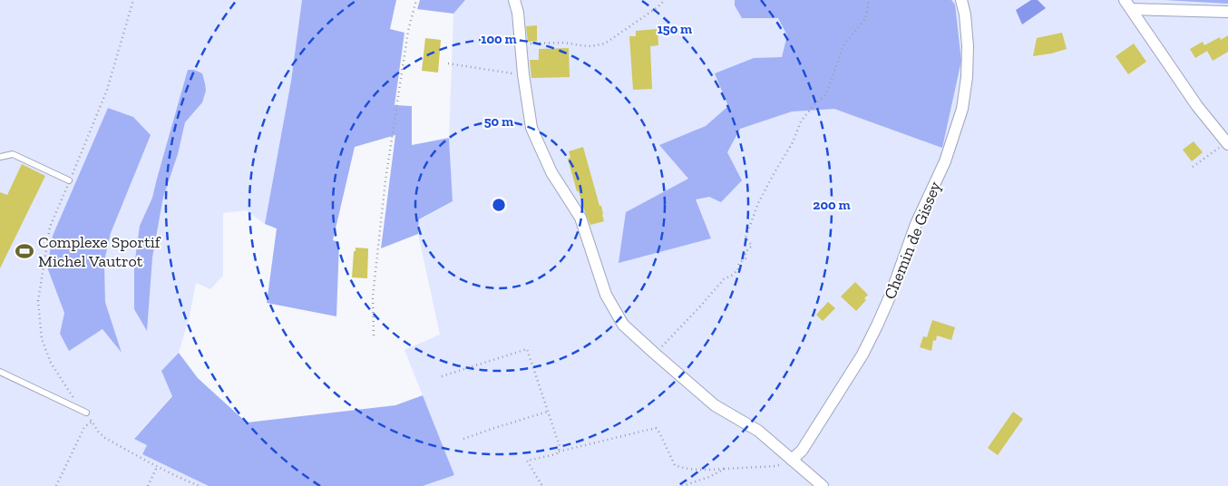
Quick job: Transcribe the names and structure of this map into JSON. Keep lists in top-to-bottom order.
{
  "streets": {
    "street": ["Chemin de Gissey"]
  },
  "places": {
    "sports": ["Complexe Sportif Michel Vautrot"]
  },
  "rings": [
    "150 m",
    "100 m",
    "50 m",
    "200 m"
  ]
}
